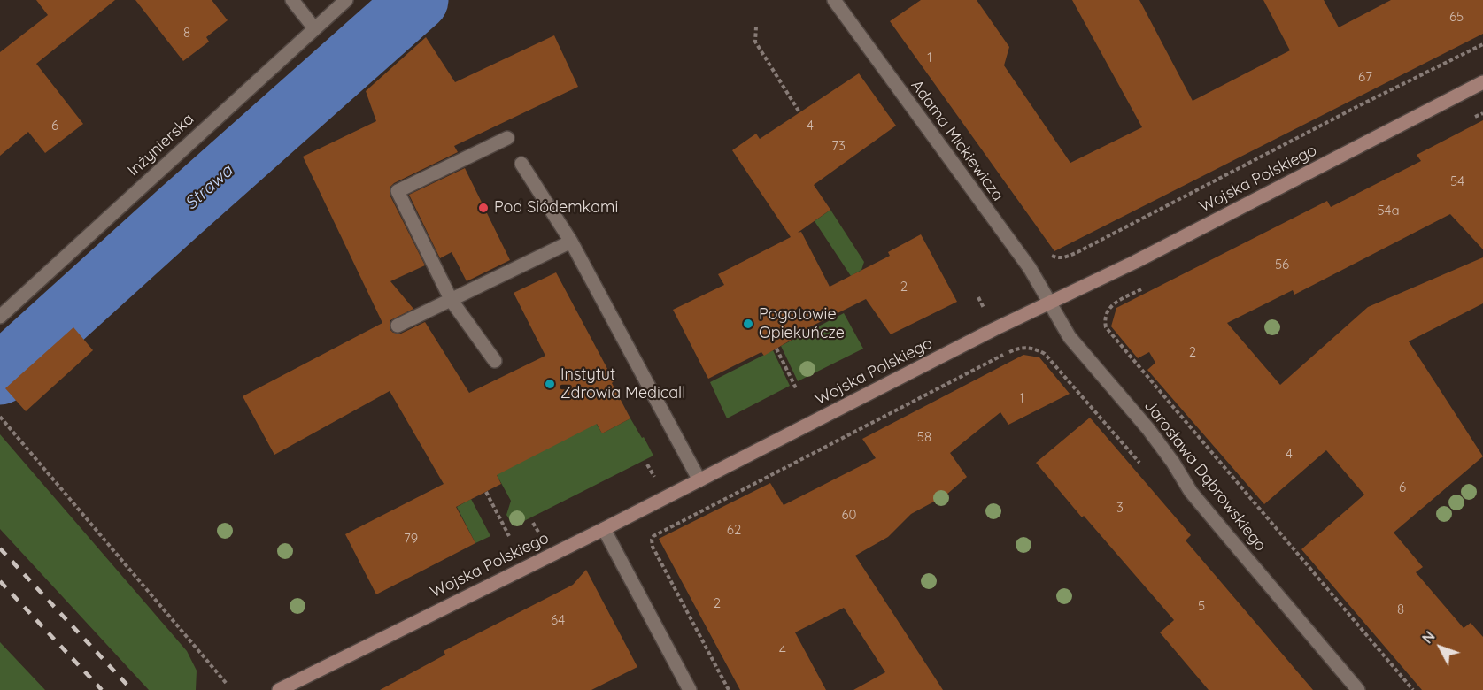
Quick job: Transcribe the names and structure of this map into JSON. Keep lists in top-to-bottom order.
{
  "streets": {
    "street": [
      "Adama Mickiewicza",
      "Inżynierska",
      "Wojska Polskiego",
      "Jarosława Dąbrowskiego"
    ]
  },
  "crossings": [
    ["Adama Mickiewicza", "Wojska Polskiego"],
    ["Adama Mickiewicza", "Jarosława Dąbrowskiego"],
    ["Wojska Polskiego", "Jarosława Dąbrowskiego"]
  ],
  "water": ["Strawa"],
  "places": ["Pod Siódemkami", "Pogotowie Opiekuńcze", "Instytut Zdrowia Medicall"],
  "house_numbers": [
    "65",
    "8",
    "1",
    "67",
    "6",
    "4",
    "73",
    "54",
    "54a",
    "56",
    "2",
    "2",
    "1",
    "58",
    "4",
    "6",
    "3",
    "60",
    "62",
    "79",
    "2",
    "5",
    "8",
    "64",
    "4"
  ],
  "north": "top left"
}
